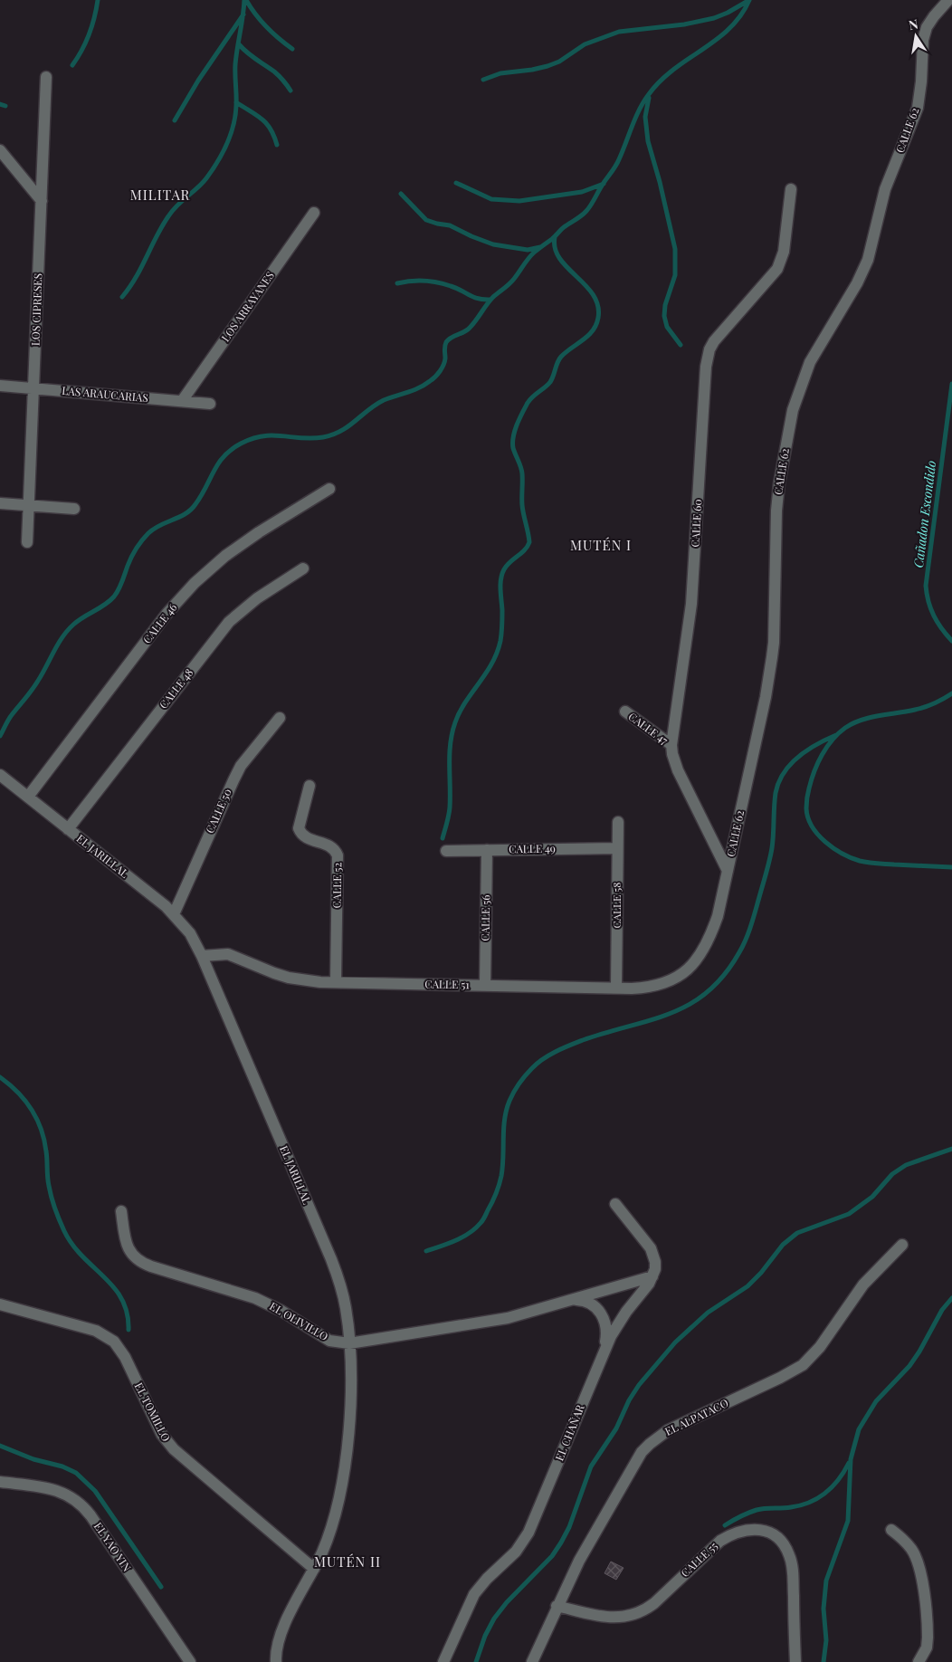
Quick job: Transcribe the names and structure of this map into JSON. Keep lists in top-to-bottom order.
{
  "streets": {
    "street": [
      "CALLE 62",
      "LOS ARRAYANES",
      "LOS CIPRESES",
      "LAS ARAUCARIAS",
      "CALLE 60",
      "CALLE 46",
      "CALLE 48",
      "CALLE 47",
      "CALLE 50",
      "CALLE 49",
      "EL JARILLAL",
      "CALLE 52",
      "CALLE 58",
      "CALLE 56",
      "CALLE 51",
      "EL OLIVILLO",
      "EL TOMILLO",
      "EL ALPATACO",
      "EL CHAÑAR",
      "EL YAO YIN",
      "CALLE 55"
    ]
  },
  "crossings": [
    ["CALLE 62", "CALLE 60"],
    ["CALLE 62", "CALLE 51"],
    ["LOS ARRAYANES", "LAS ARAUCARIAS"],
    ["LOS CIPRESES", "LAS ARAUCARIAS"],
    ["CALLE 60", "CALLE 47"],
    ["CALLE 46", "EL JARILLAL"],
    ["CALLE 48", "EL JARILLAL"],
    ["CALLE 50", "EL JARILLAL"],
    ["CALLE 49", "CALLE 58"],
    ["CALLE 49", "CALLE 56"],
    ["EL JARILLAL", "CALLE 51"],
    ["EL JARILLAL", "EL OLIVILLO"],
    ["EL JARILLAL", "EL TOMILLO"],
    ["CALLE 52", "CALLE 51"],
    ["CALLE 58", "CALLE 51"],
    ["CALLE 56", "CALLE 51"],
    ["EL OLIVILLO", "EL CHAÑAR"],
    ["EL ALPATACO", "CALLE 55"]
  ],
  "districts": ["MILITAR", "MUTÉN I", "MUTÉN II"],
  "water": ["Cañadon Escondido"],
  "north": "top"
}
